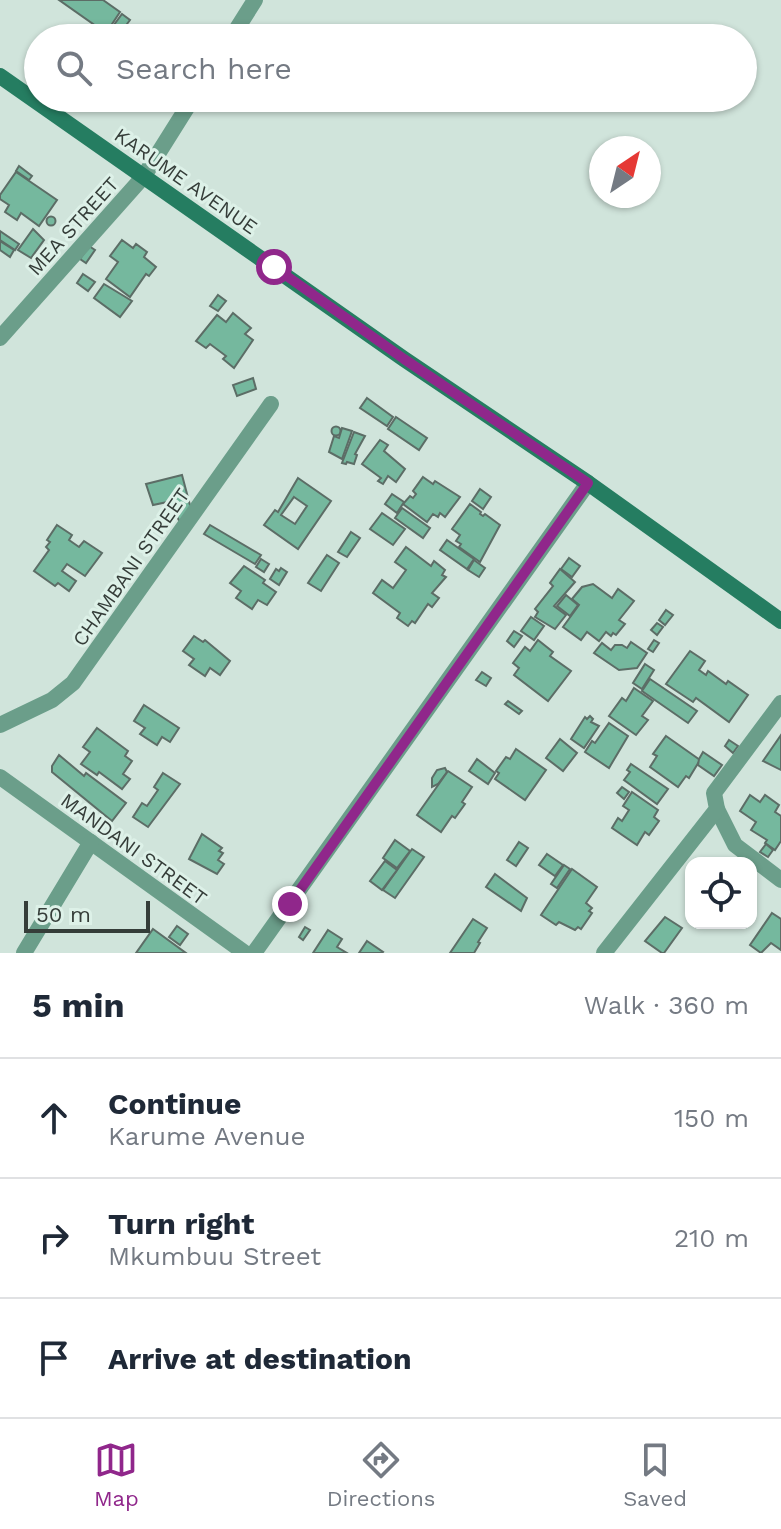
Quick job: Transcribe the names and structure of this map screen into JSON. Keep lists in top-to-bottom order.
{
  "streets": {
    "main road": ["KARUME AVENUE"],
    "street": ["MEA STREET", "CHAMBANI STREET", "MANDANI STREET"]
  },
  "crossings": [
    ["KARUME AVENUE", "MEA STREET"]
  ],
  "scale_bar": "50 m",
  "north": "top right",
  "page": {
    "search": "Search here",
    "scale": "50 m",
    "heading": ["5 min", "Walk · 360 m"],
    "list": [
      ["Continue", "Karume Avenue", "150 m"],
      ["Turn right", "Mkumbuu Street", "210 m"],
      "Arrive at destination"
    ],
    "nav": ["Map", "Directions", "Saved"]
  }
}
